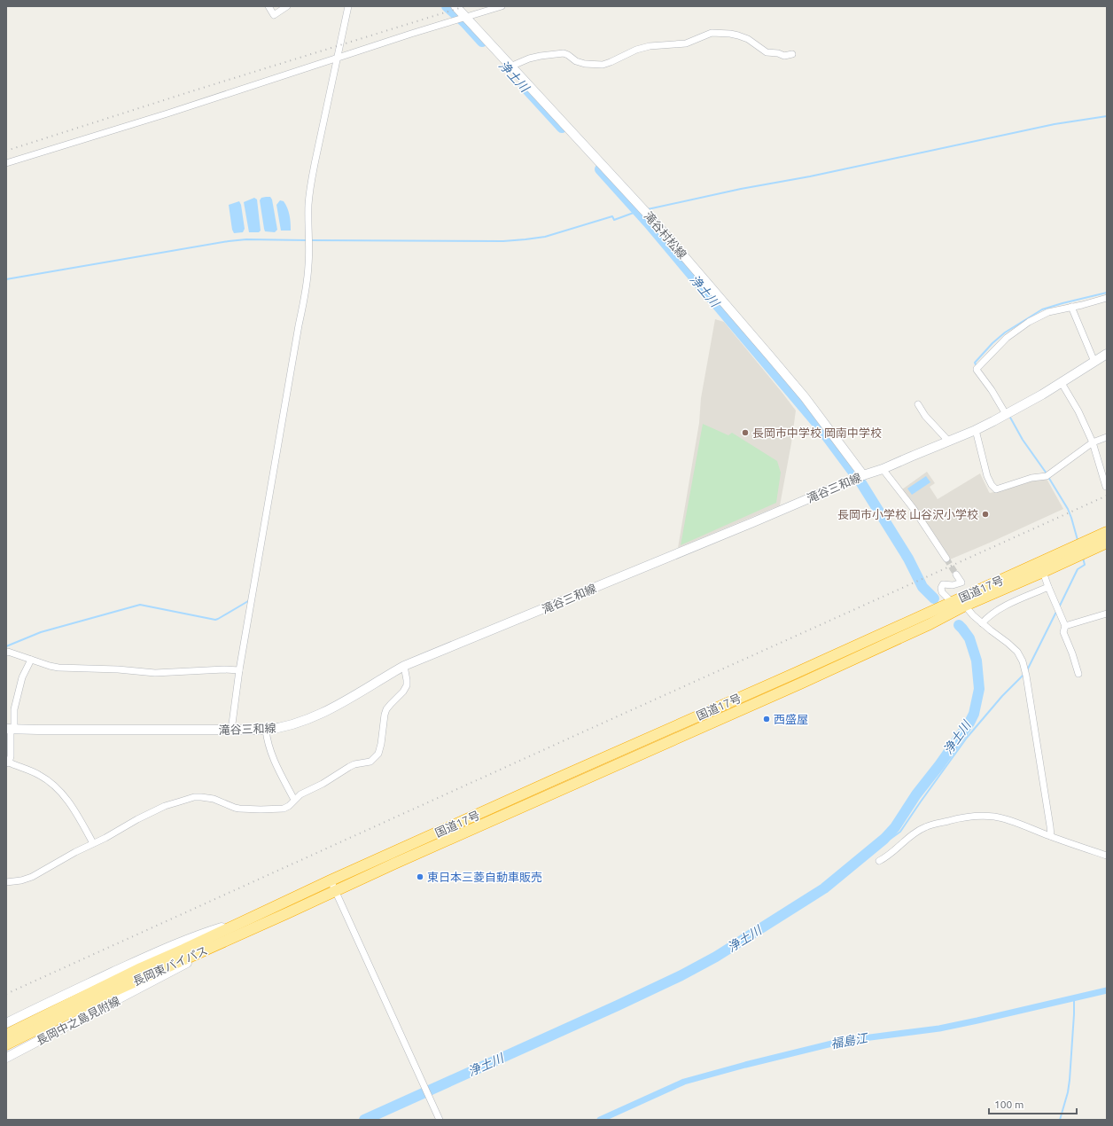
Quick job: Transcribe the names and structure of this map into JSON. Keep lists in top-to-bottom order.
{
  "streets": {
    "highway": ["国道17号", "長岡東バイパス"],
    "main road": ["滝谷村松線", "滝谷三和線", "長岡中之島見附線"]
  },
  "crossings": [
    ["滝谷村松線", "滝谷三和線"],
    ["国道17号", "長岡東バイパス"],
    ["長岡東バイパス", "長岡中之島見附線"]
  ],
  "water": ["浄土川", "福島江"],
  "places": [
    "長岡市中学校 岡南中学校",
    "長岡市小学校 山谷沢小学校",
    "西盛屋",
    "東日本三菱自動車販売"
  ],
  "scale_bar": "100 m"
}
